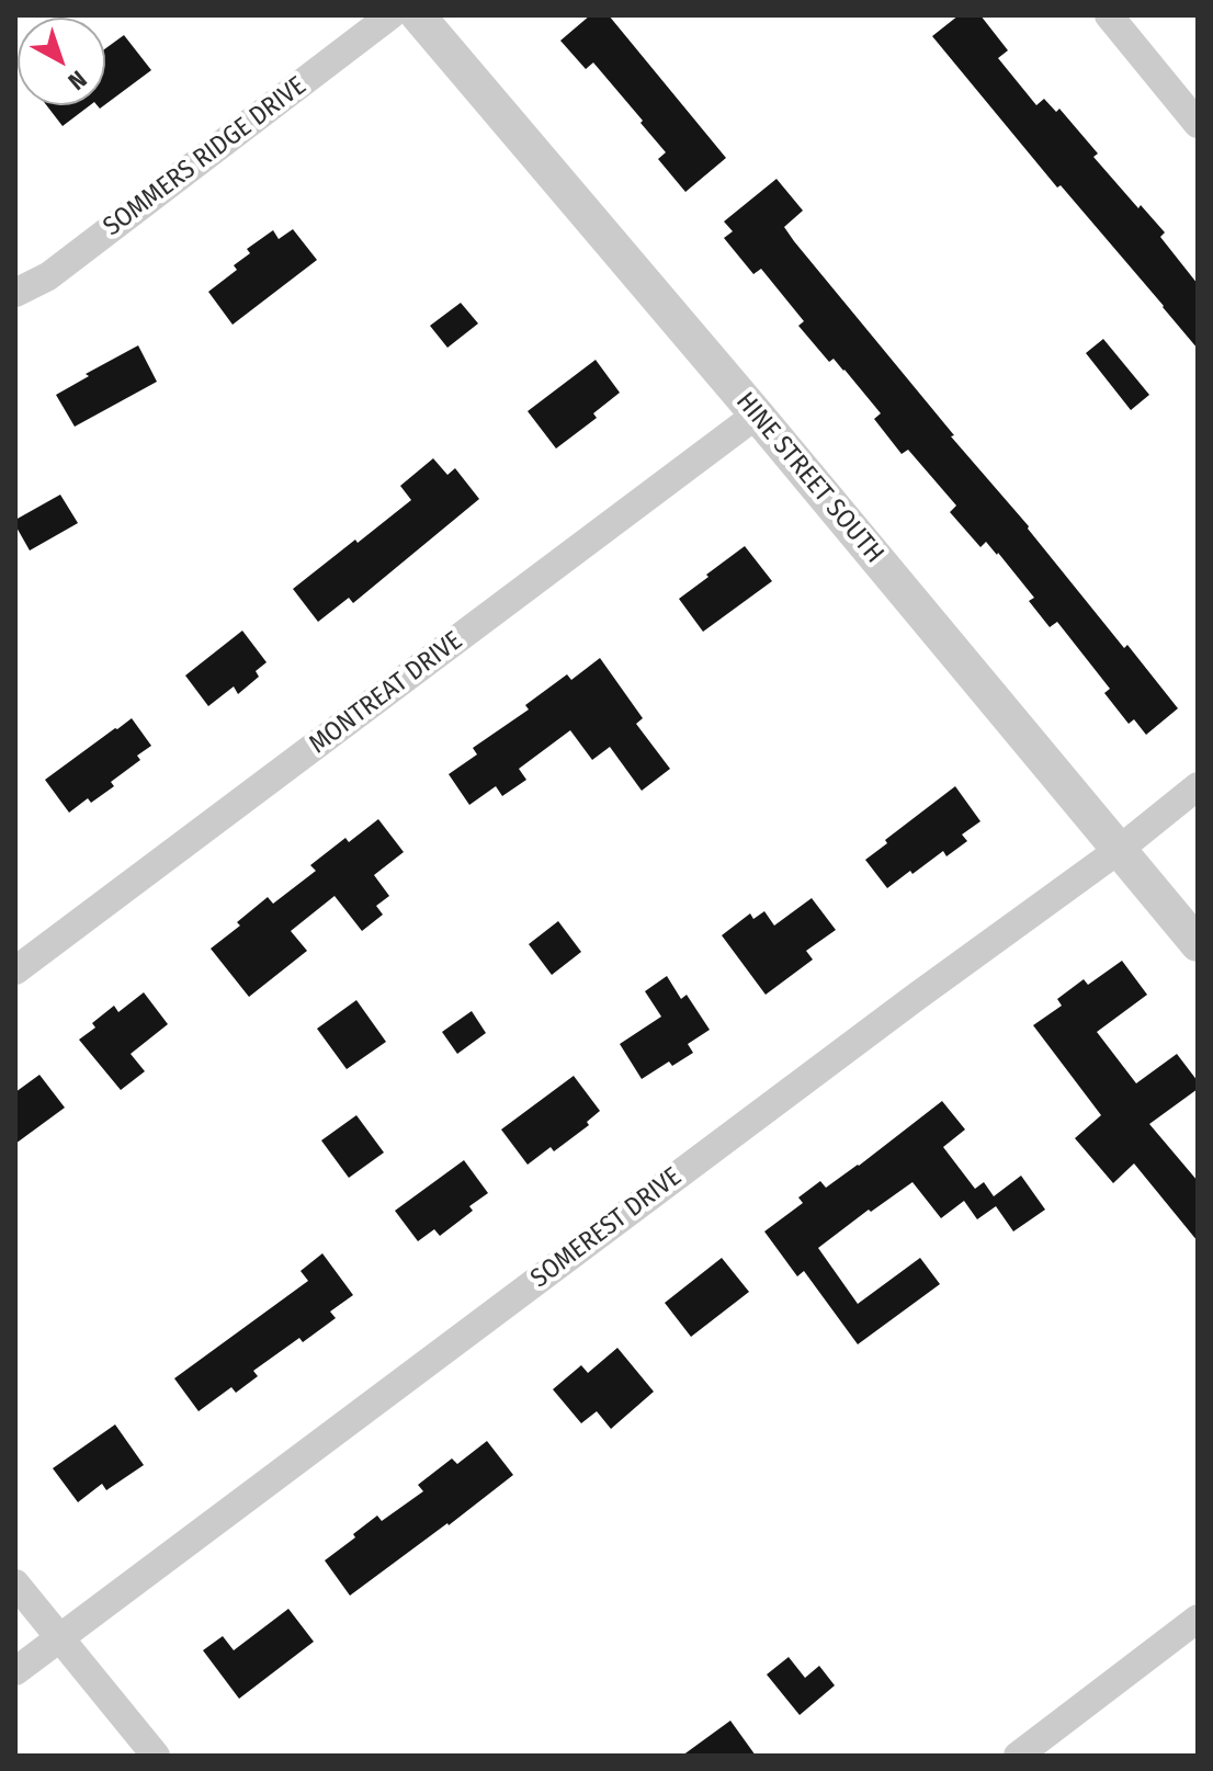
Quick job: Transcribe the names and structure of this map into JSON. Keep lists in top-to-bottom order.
{
  "streets": {
    "street": [
      "SOMMERS RIDGE DRIVE",
      "HINE STREET SOUTH",
      "MONTREAT DRIVE",
      "SOMEREST DRIVE"
    ]
  },
  "crossings": [
    ["HINE STREET SOUTH", "MONTREAT DRIVE"],
    ["HINE STREET SOUTH", "SOMEREST DRIVE"]
  ],
  "north": "bottom right"
}
